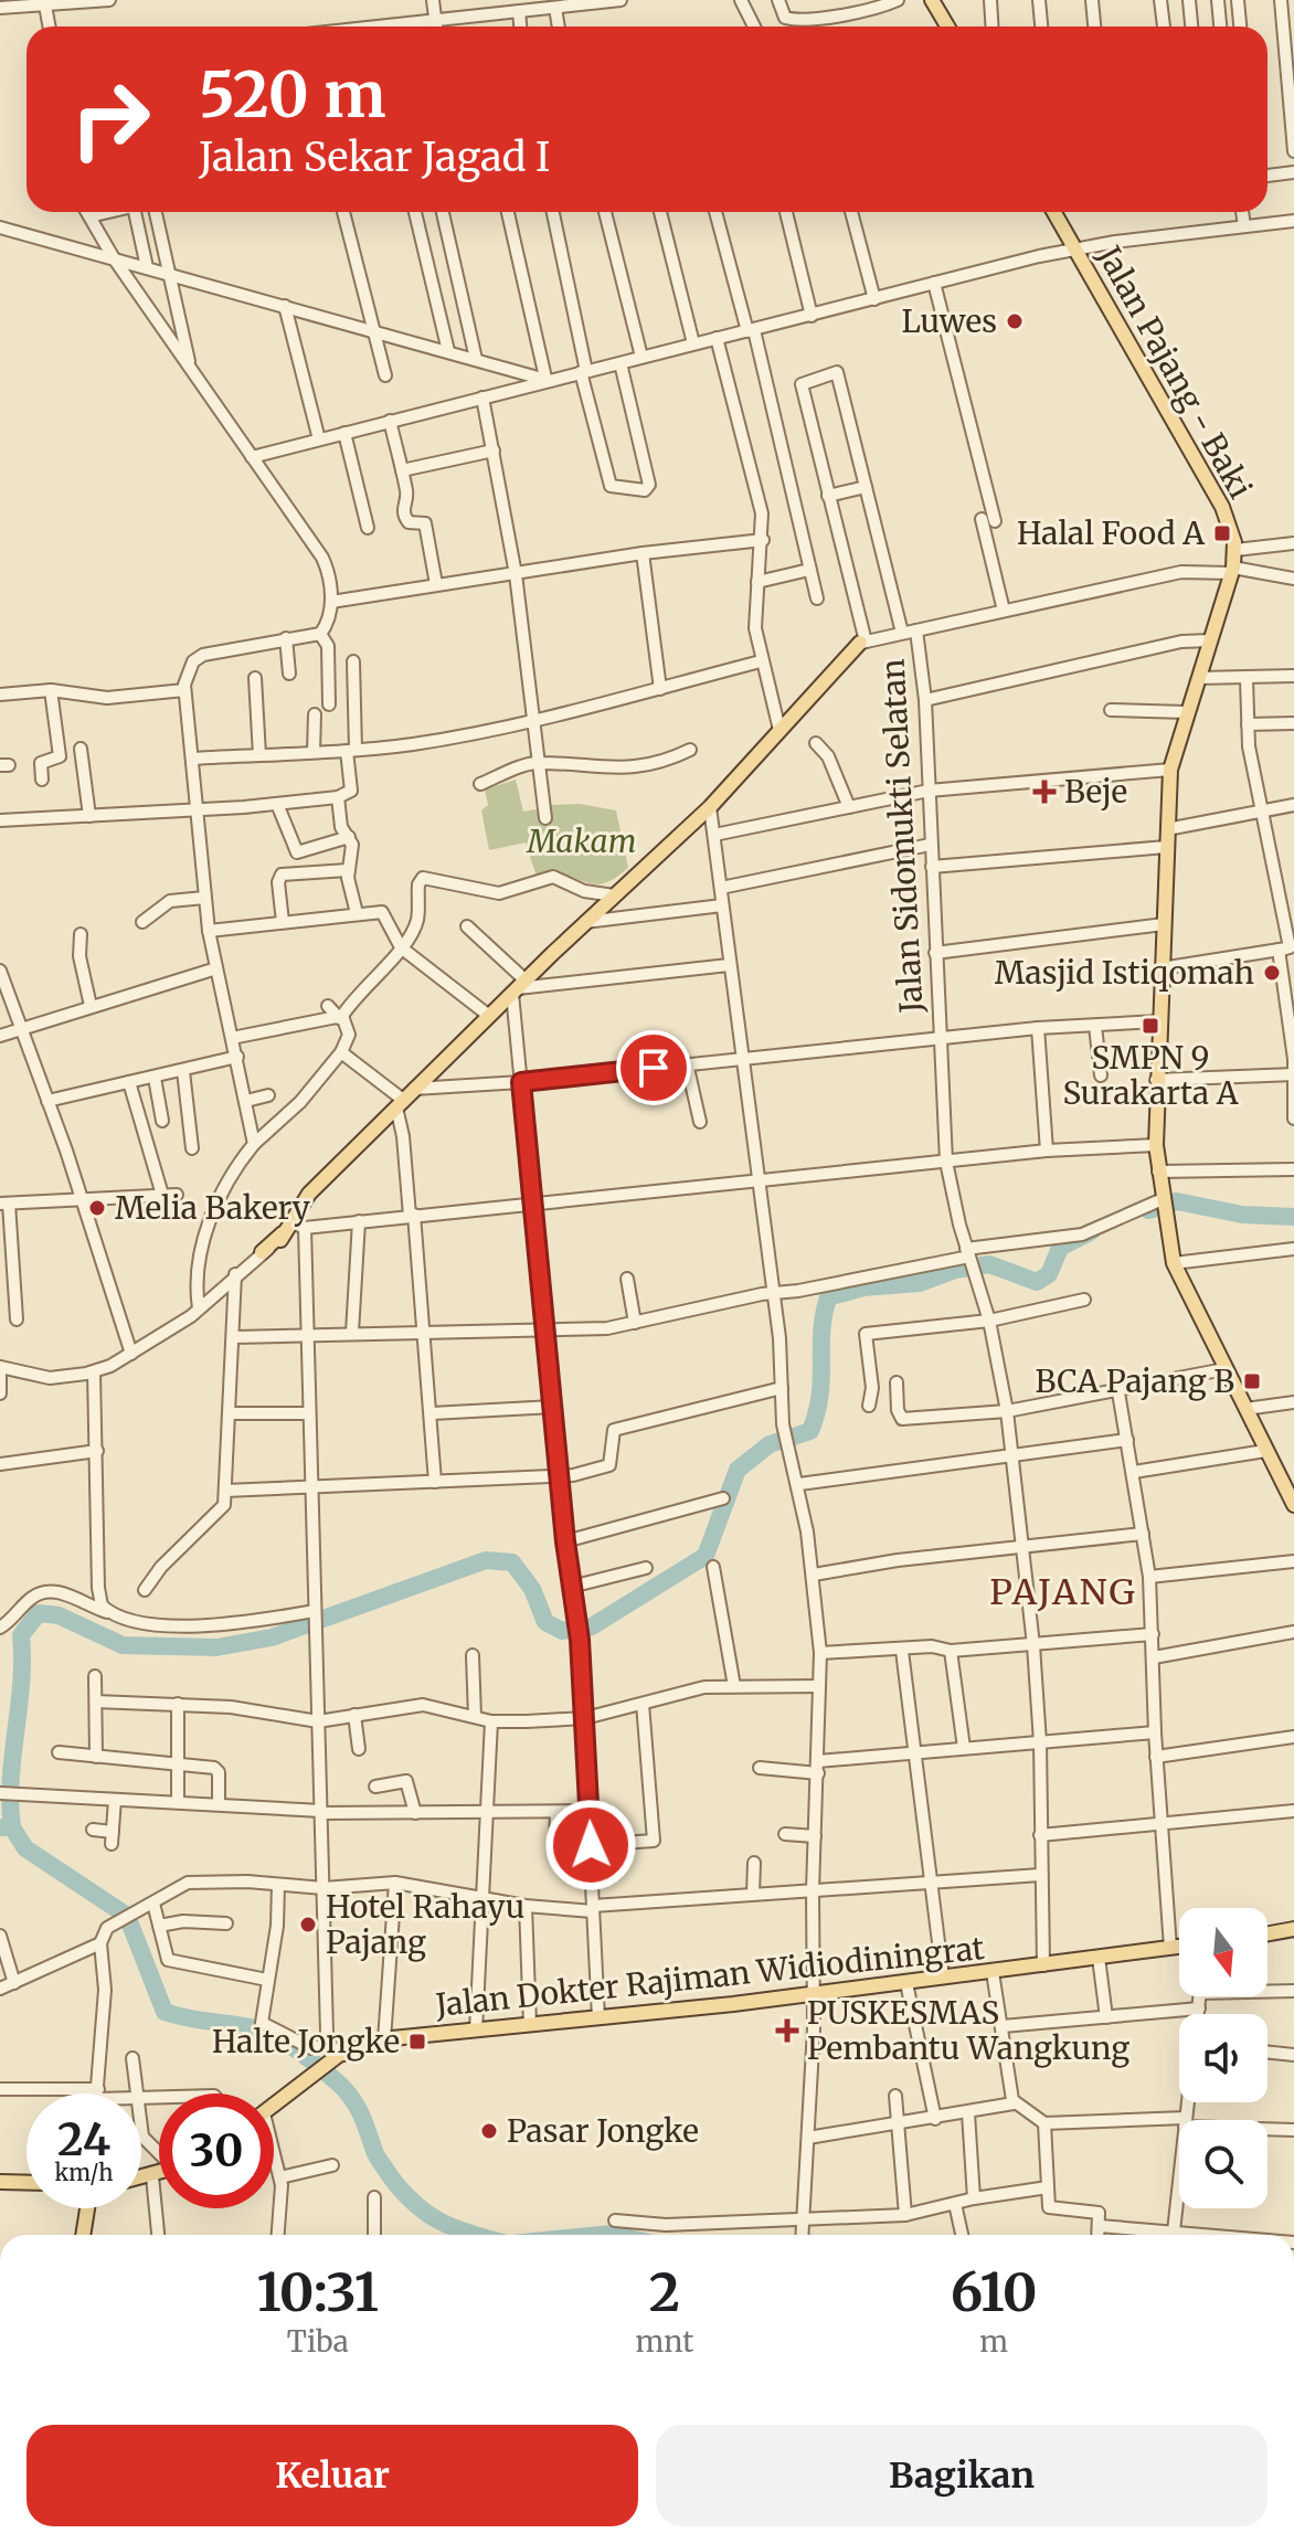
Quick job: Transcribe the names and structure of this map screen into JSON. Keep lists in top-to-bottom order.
{
  "streets": {
    "main road": ["Jalan Pajang - Baki", "Jalan Dokter Rajiman Widiodiningrat"],
    "street": ["Jalan Sidomukti Selatan"]
  },
  "crossings": [
    ["Jalan Sidomukti Selatan", "Jalan Dokter Rajiman Widiodiningrat"]
  ],
  "districts": ["PAJANG"],
  "parks": ["Makam"],
  "places": {
    "other": [
      "Luwes",
      "Masjid Istiqomah",
      "Melia Bakery",
      "Hotel Rahayu Pajang",
      "Pasar Jongke"
    ],
    "transit": [
      "Halal Food A",
      "SMPN 9 Surakarta A",
      "BCA Pajang B",
      "Halte Jongke"
    ],
    "health": ["Beje", "PUSKESMAS Pembantu Wangkung"]
  },
  "north": "bottom",
  "page": {
    "turn": ["520 m", "Jalan Sekar Jagad I"],
    "speed": "24 km/h",
    "limit": "30",
    "eta": [
      "10:31",
      "Tiba",
      "2",
      "mnt",
      "610",
      "m"
    ],
    "buttons": ["Keluar", "Bagikan"]
  }
}
